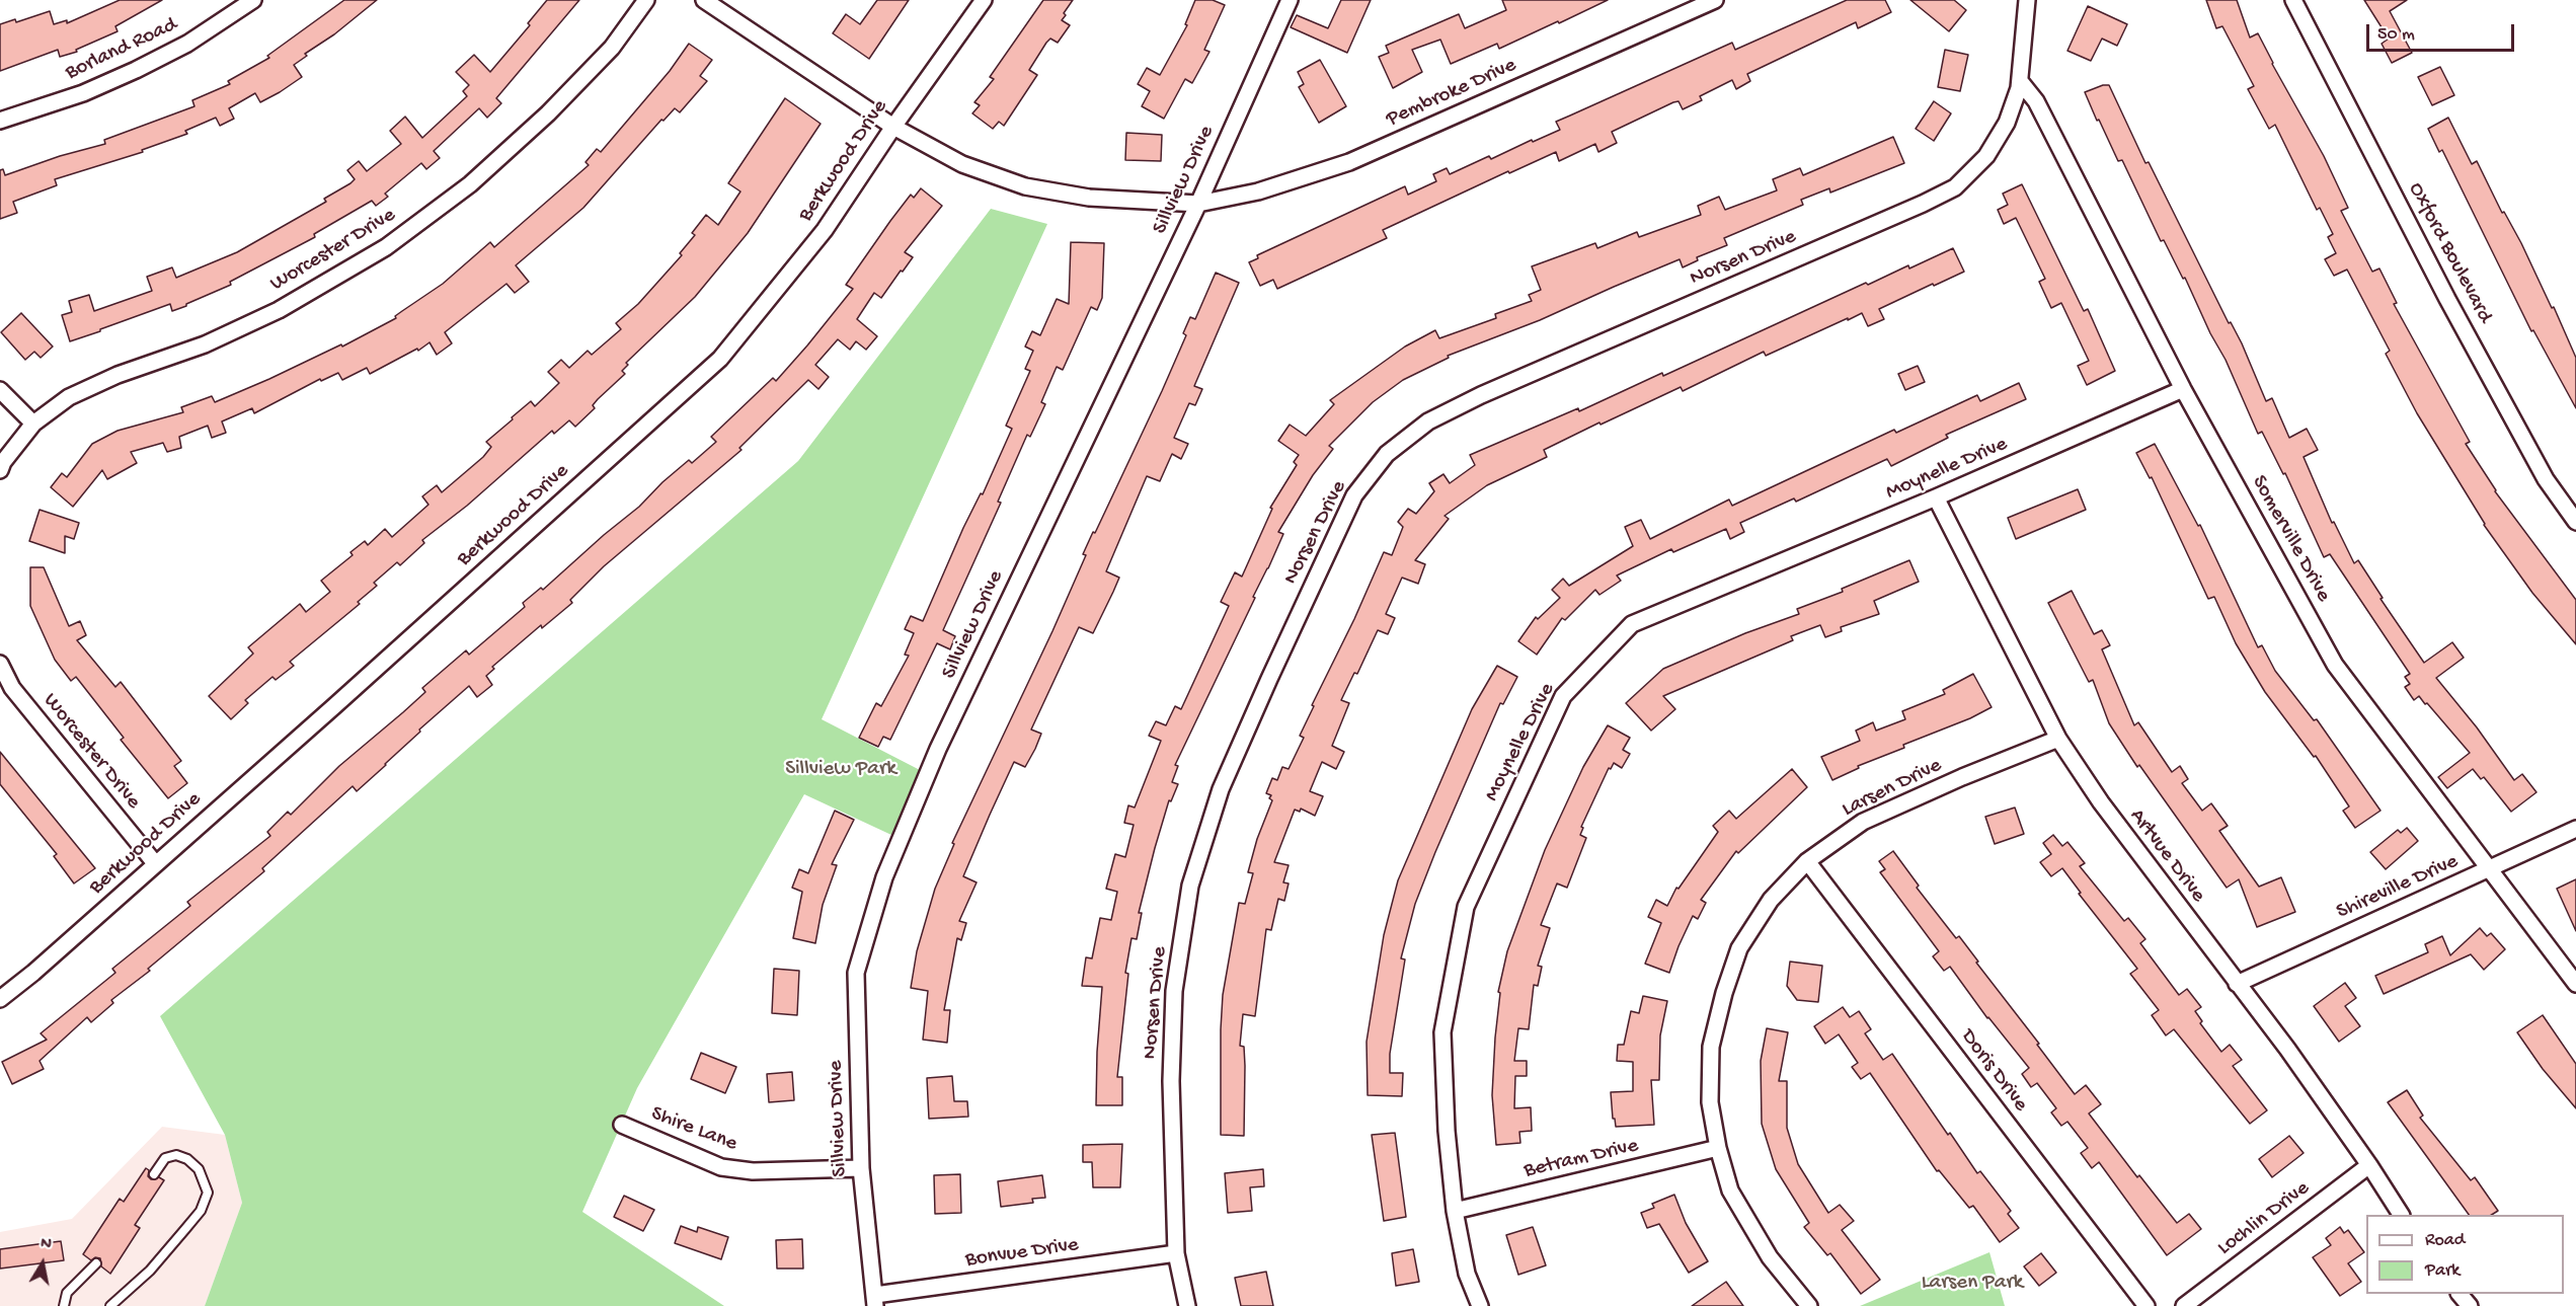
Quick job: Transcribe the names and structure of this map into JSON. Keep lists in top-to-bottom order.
{
  "streets": {
    "street": [
      "Borland Road",
      "Pembroke Drive",
      "Berkwood Drive",
      "Sillview Drive",
      "Worcester Drive",
      "Oxford Boulevard",
      "Norsen Drive",
      "Moynelle Drive",
      "Somerville Drive",
      "Larsen Drive",
      "Artvue Drive",
      "Shireville Drive",
      "Doris Drive",
      "Shire Lane",
      "Betram Drive",
      "Lochlin Drive",
      "Bonvue Drive"
    ]
  },
  "crossings": [
    ["Pembroke Drive", "Berkwood Drive"],
    ["Pembroke Drive", "Sillview Drive"],
    ["Berkwood Drive", "Worcester Drive"],
    ["Sillview Drive", "Shire Lane"],
    ["Sillview Drive", "Bonvue Drive"],
    ["Norsen Drive", "Somerville Drive"],
    ["Norsen Drive", "Bonvue Drive"],
    ["Moynelle Drive", "Somerville Drive"],
    ["Moynelle Drive", "Artvue Drive"],
    ["Moynelle Drive", "Betram Drive"],
    ["Somerville Drive", "Shireville Drive"],
    ["Larsen Drive", "Artvue Drive"],
    ["Larsen Drive", "Doris Drive"],
    ["Larsen Drive", "Betram Drive"],
    ["Artvue Drive", "Shireville Drive"],
    ["Artvue Drive", "Lochlin Drive"]
  ],
  "parks": ["Sillview Park", "Larsen Park"],
  "legend": ["Road", "Park"],
  "scale_bar": "50 m",
  "north": "top"
}
